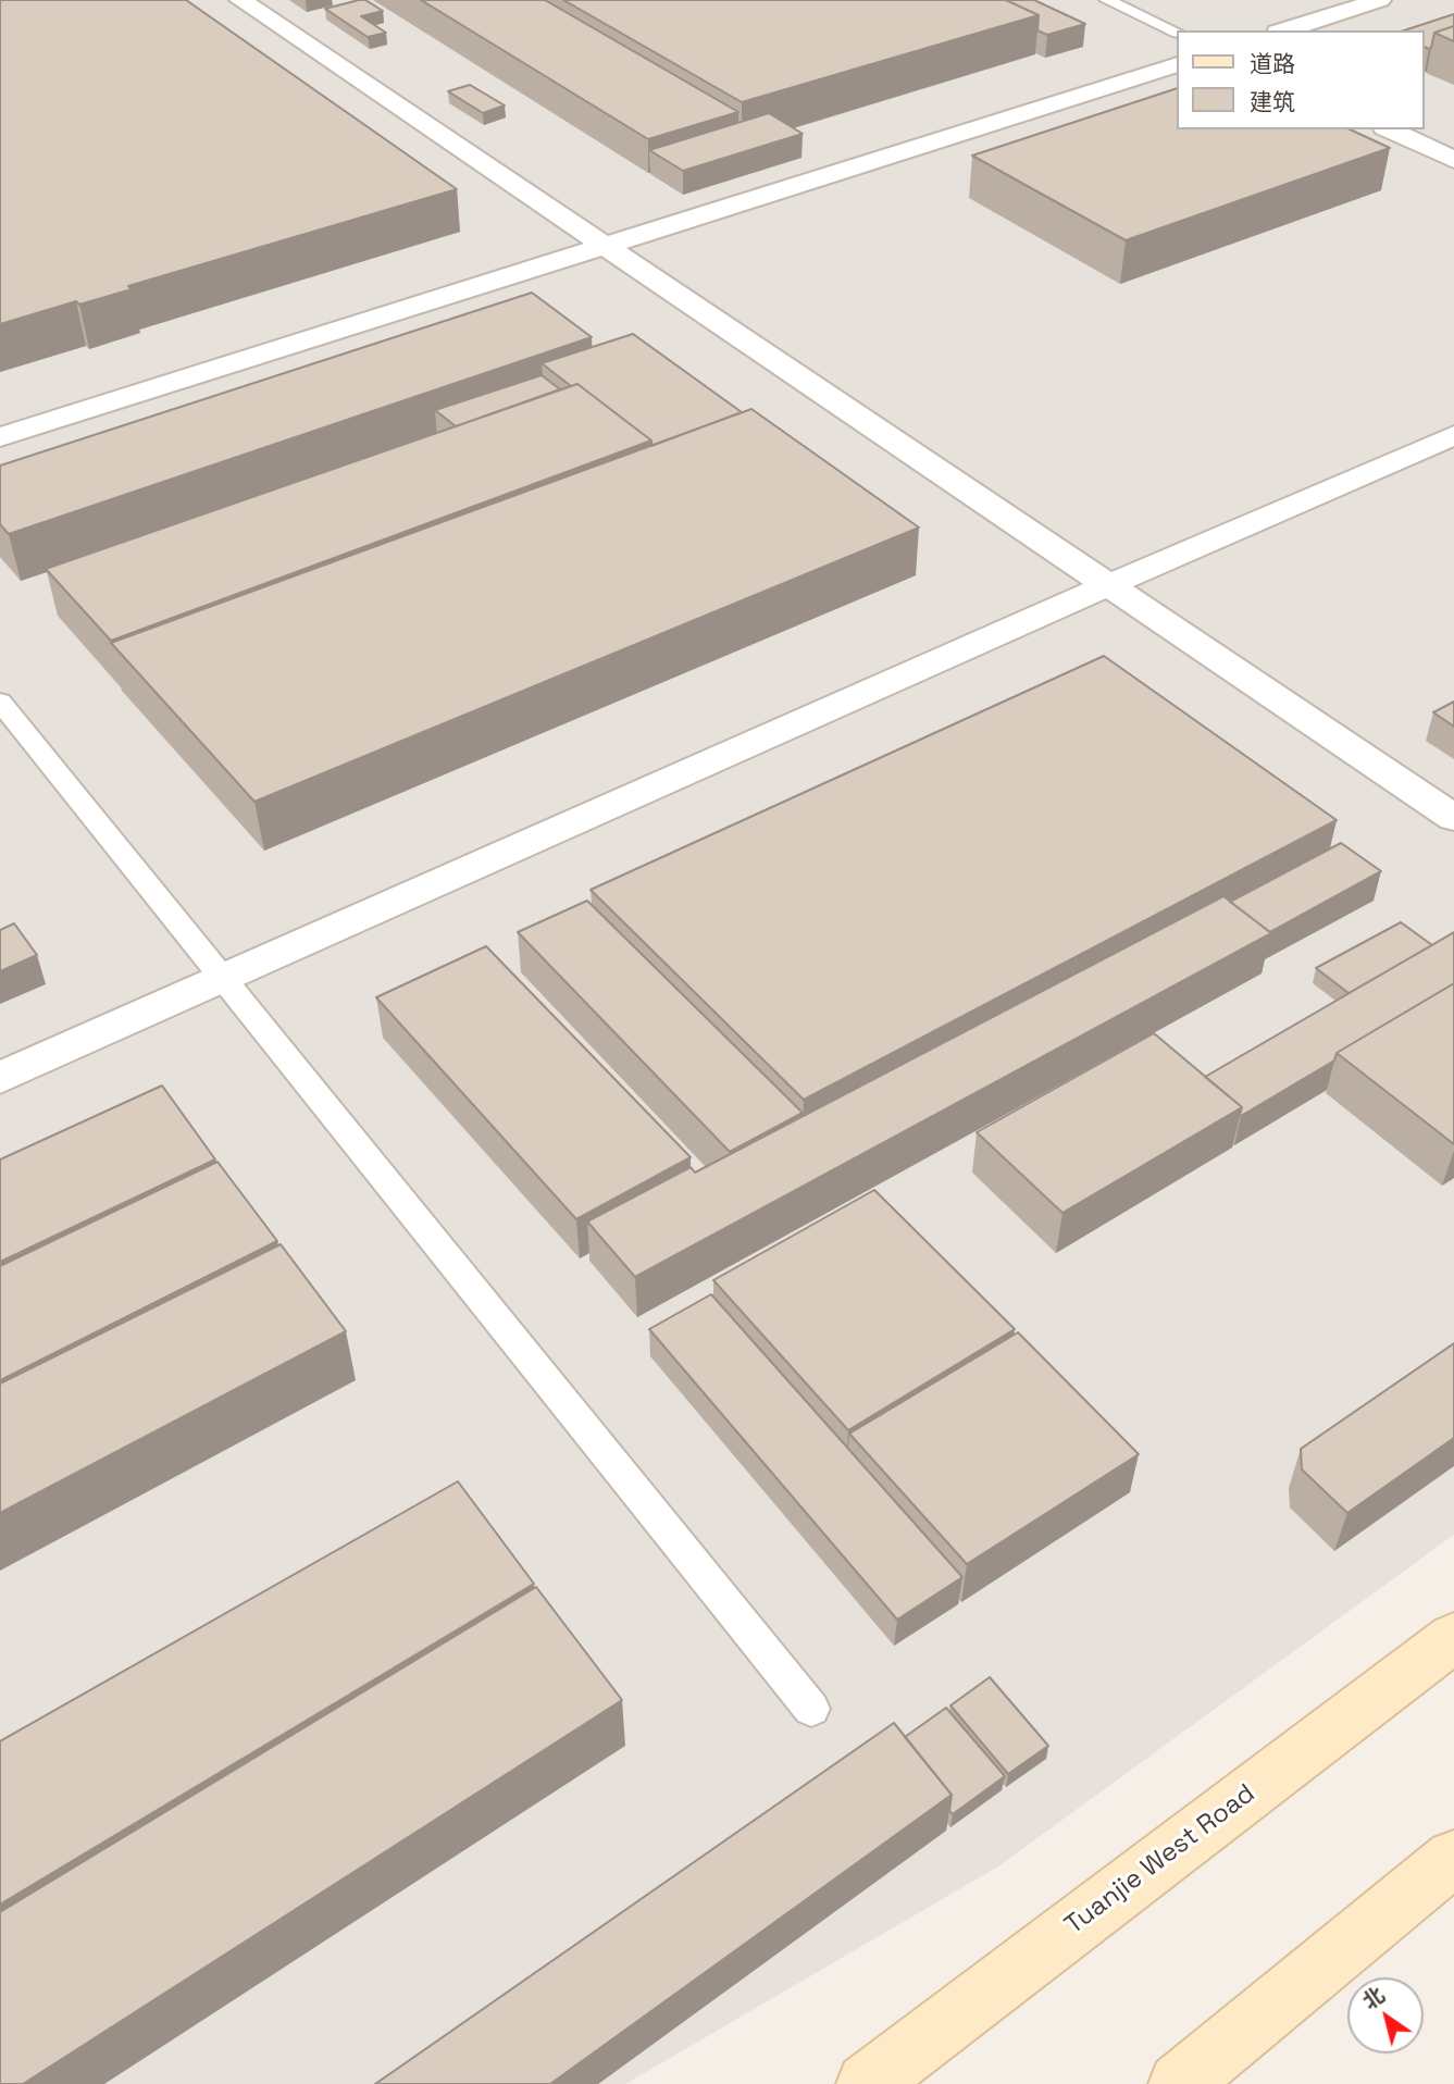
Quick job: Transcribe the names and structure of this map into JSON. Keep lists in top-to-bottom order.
{
  "streets": {
    "street": ["Tuanjie West Road"]
  },
  "legend": ["道路", "建筑"],
  "north": "top left"
}
